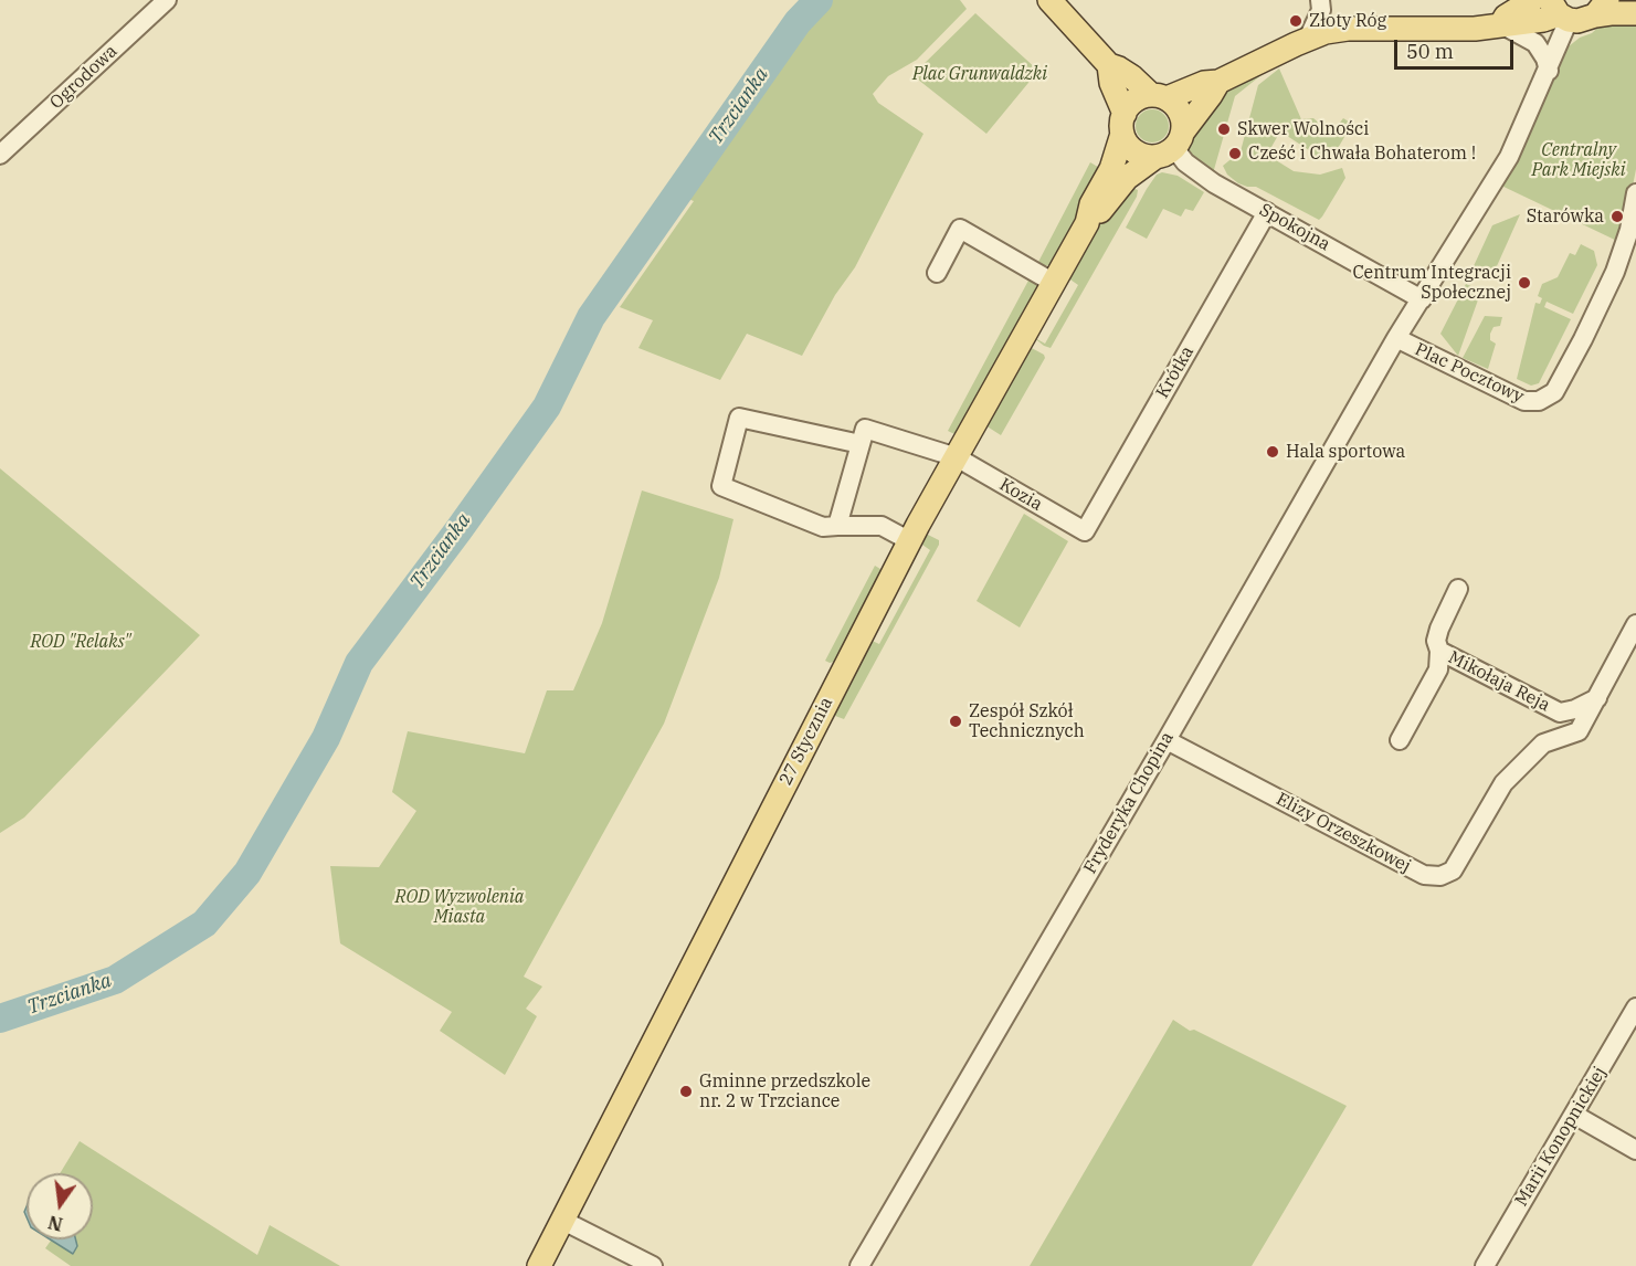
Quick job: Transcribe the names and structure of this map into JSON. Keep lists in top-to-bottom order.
{
  "streets": {
    "main road": ["27 Stycznia"],
    "street": [
      "Ogrodowa",
      "Spokojna",
      "Krótka",
      "Plac Pocztowy",
      "Kozia",
      "Mikołaja Reja",
      "Fryderyka Chopina",
      "Elizy Orzeszkowej",
      "Marii Konopnickiej"
    ]
  },
  "crossings": [
    ["Spokojna", "Krótka"],
    ["Spokojna", "Plac Pocztowy"],
    ["Spokojna", "27 Stycznia"],
    ["Krótka", "Kozia"],
    ["Plac Pocztowy", "Fryderyka Chopina"],
    ["Kozia", "27 Stycznia"],
    ["Mikołaja Reja", "Elizy Orzeszkowej"],
    ["Fryderyka Chopina", "Elizy Orzeszkowej"]
  ],
  "water": ["Trzcianka"],
  "parks": [
    "Plac Grunwaldzki",
    "Centralny Park Miejski",
    "ROD \"Relaks\"",
    "ROD Wyzwolenia Miasta"
  ],
  "places": [
    "Złoty Róg",
    "Skwer Wolności",
    "Cześć i Chwała Bohaterom !",
    "Starówka",
    "Centrum Integracji Społecznej",
    "Hala sportowa",
    "Zespół Szkół Technicznych",
    "Gminne przedszkole nr. 2 w Trzciance"
  ],
  "scale_bar": "50 m",
  "north": "bottom"
}
